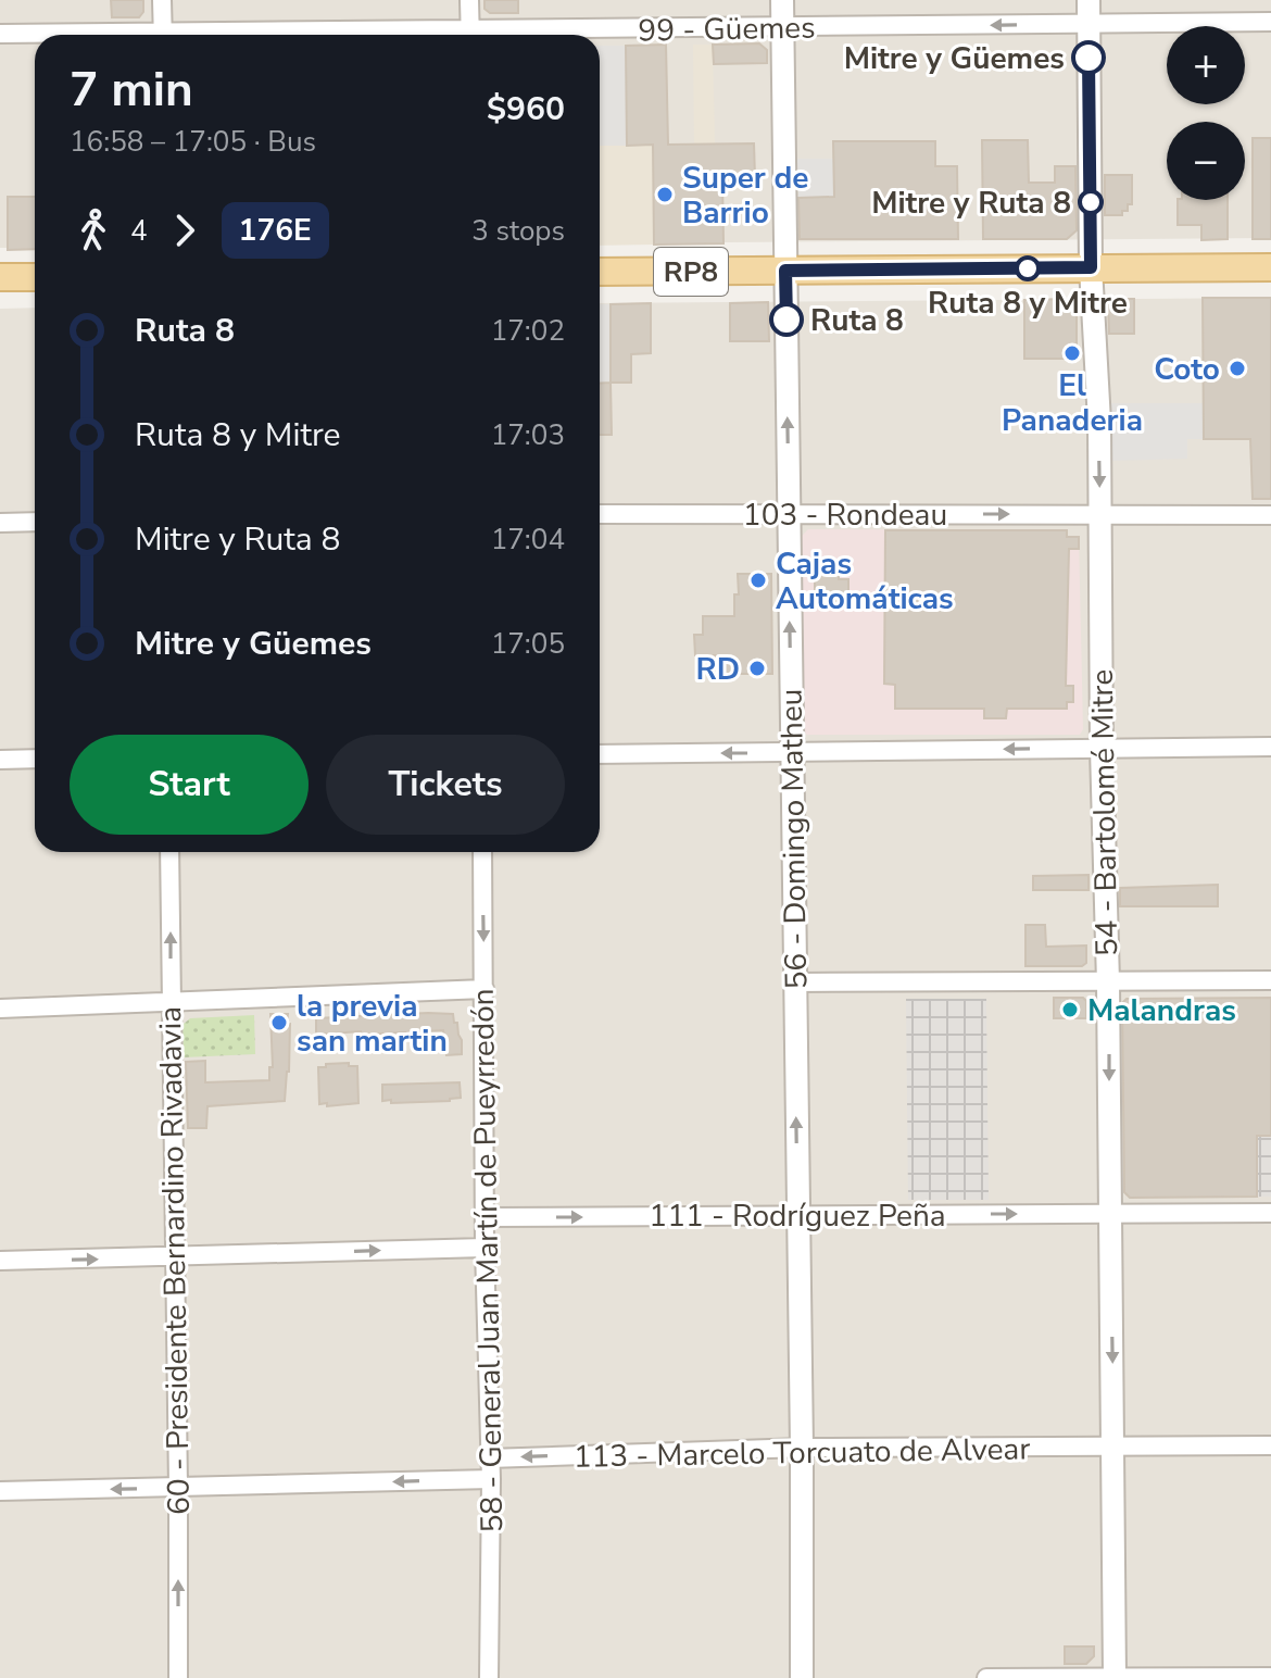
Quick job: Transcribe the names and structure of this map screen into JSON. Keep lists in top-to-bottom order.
{
  "streets": {
    "main road": ["RP8"],
    "street": [
      "99 - Güemes",
      "103 - Rondeau",
      "54 - Bartolomé Mitre",
      "56 - Domingo Matheu",
      "111 - Rodríguez Peña",
      "60 - Presidente Bernardino Rivadavia",
      "58 - General Juan Martín de Pueyrredón",
      "113 - Marcelo Torcuato de Alvear"
    ]
  },
  "crossings": [
    ["99 - Güemes", "54 - Bartolomé Mitre"],
    ["99 - Güemes", "56 - Domingo Matheu"],
    ["RP8", "54 - Bartolomé Mitre"],
    ["RP8", "56 - Domingo Matheu"],
    ["103 - Rondeau", "54 - Bartolomé Mitre"],
    ["103 - Rondeau", "56 - Domingo Matheu"],
    ["54 - Bartolomé Mitre", "111 - Rodríguez Peña"],
    ["54 - Bartolomé Mitre", "113 - Marcelo Torcuato de Alvear"],
    ["56 - Domingo Matheu", "111 - Rodríguez Peña"],
    ["56 - Domingo Matheu", "113 - Marcelo Torcuato de Alvear"],
    ["111 - Rodríguez Peña", "58 - General Juan Martín de Pueyrredón"],
    ["58 - General Juan Martín de Pueyrredón", "113 - Marcelo Torcuato de Alvear"]
  ],
  "one_way": [
    "99 - Güemes",
    "103 - Rondeau",
    "54 - Bartolomé Mitre",
    "56 - Domingo Matheu",
    "111 - Rodríguez Peña",
    "60 - Presidente Bernardino Rivadavia",
    "113 - Marcelo Torcuato de Alvear"
  ],
  "places": [
    "Mitre y Güemes",
    "Super de Barrio",
    "Mitre y Ruta 8",
    "Ruta 8 y Mitre",
    "Ruta 8",
    "El Panaderia",
    "Coto",
    "Cajas Automáticas",
    "RD",
    "Malandras",
    "la previa san martin"
  ],
  "lines": ["bus line 176E"],
  "page": {
    "map_buttons": ["+", "−"],
    "heading": ["7 min", "16:58 – 17:05 · Bus", "$960"],
    "legs": ["4", "176E", "3 stops"],
    "list": [
      {
        "name": "Ruta 8",
        "value": "17:02"
      },
      {
        "name": "Ruta 8 y Mitre",
        "value": "17:03"
      },
      {
        "name": "Mitre y Ruta 8",
        "value": "17:04"
      },
      {
        "name": "Mitre y Güemes",
        "value": "17:05"
      }
    ],
    "buttons": ["Start", "Tickets"]
  }
}
